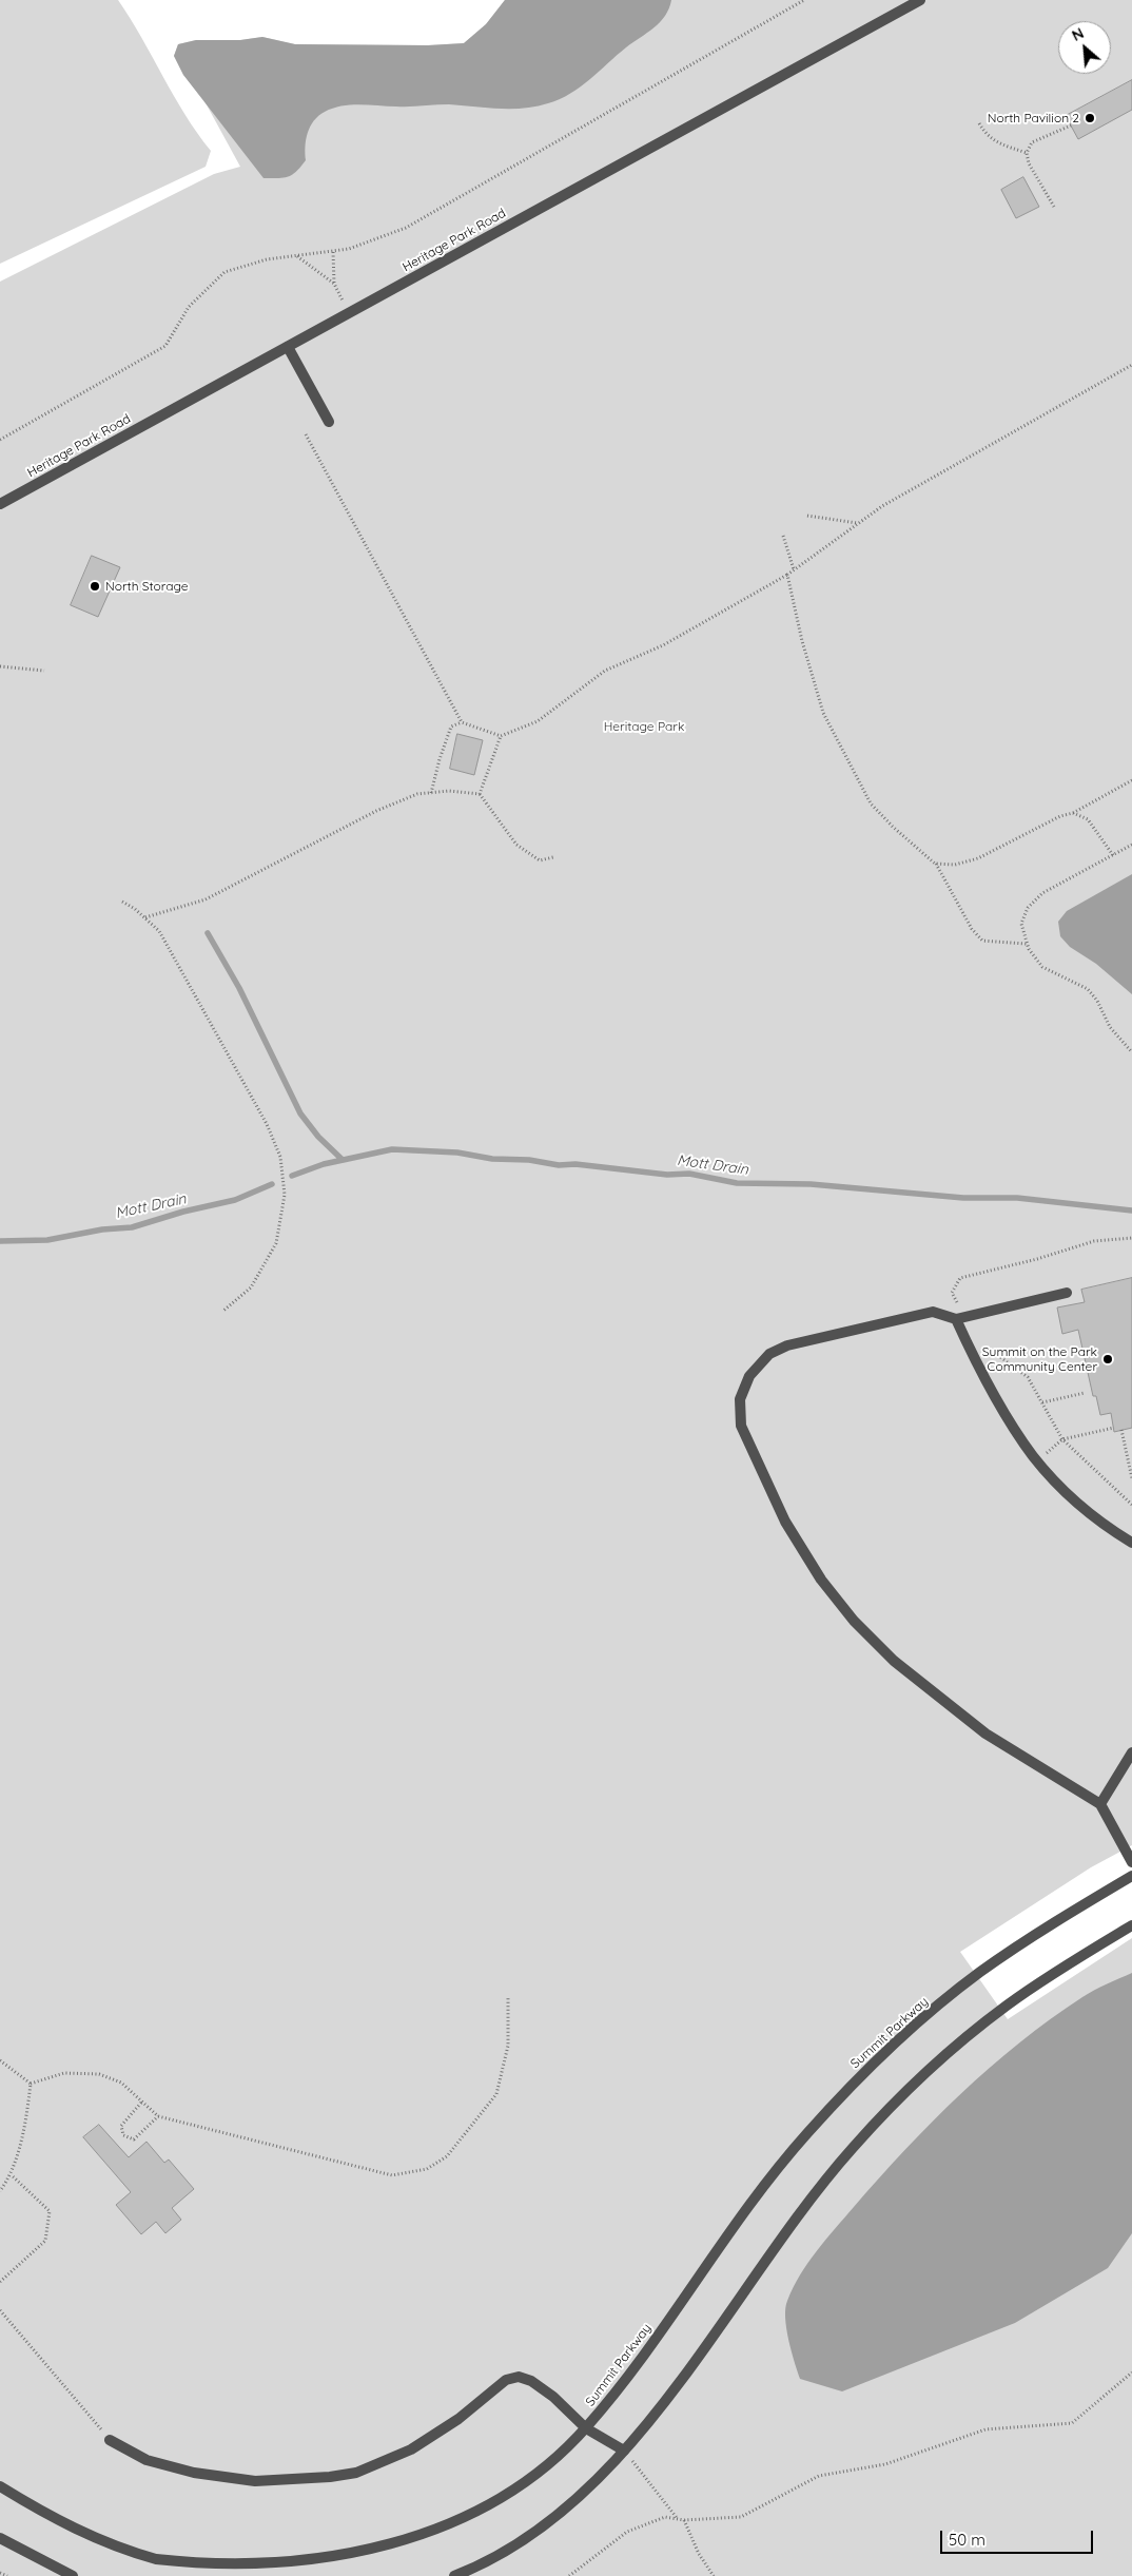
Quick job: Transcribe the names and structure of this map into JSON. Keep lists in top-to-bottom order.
{
  "streets": {
    "street": ["Heritage Park Road", "Summit Parkway"]
  },
  "water": ["Mott Drain"],
  "parks": ["Heritage Park"],
  "places": ["North Pavilion 2", "North Storage", "Summit on the Park Community Center"],
  "scale_bar": "50 m",
  "north": "top left"
}
